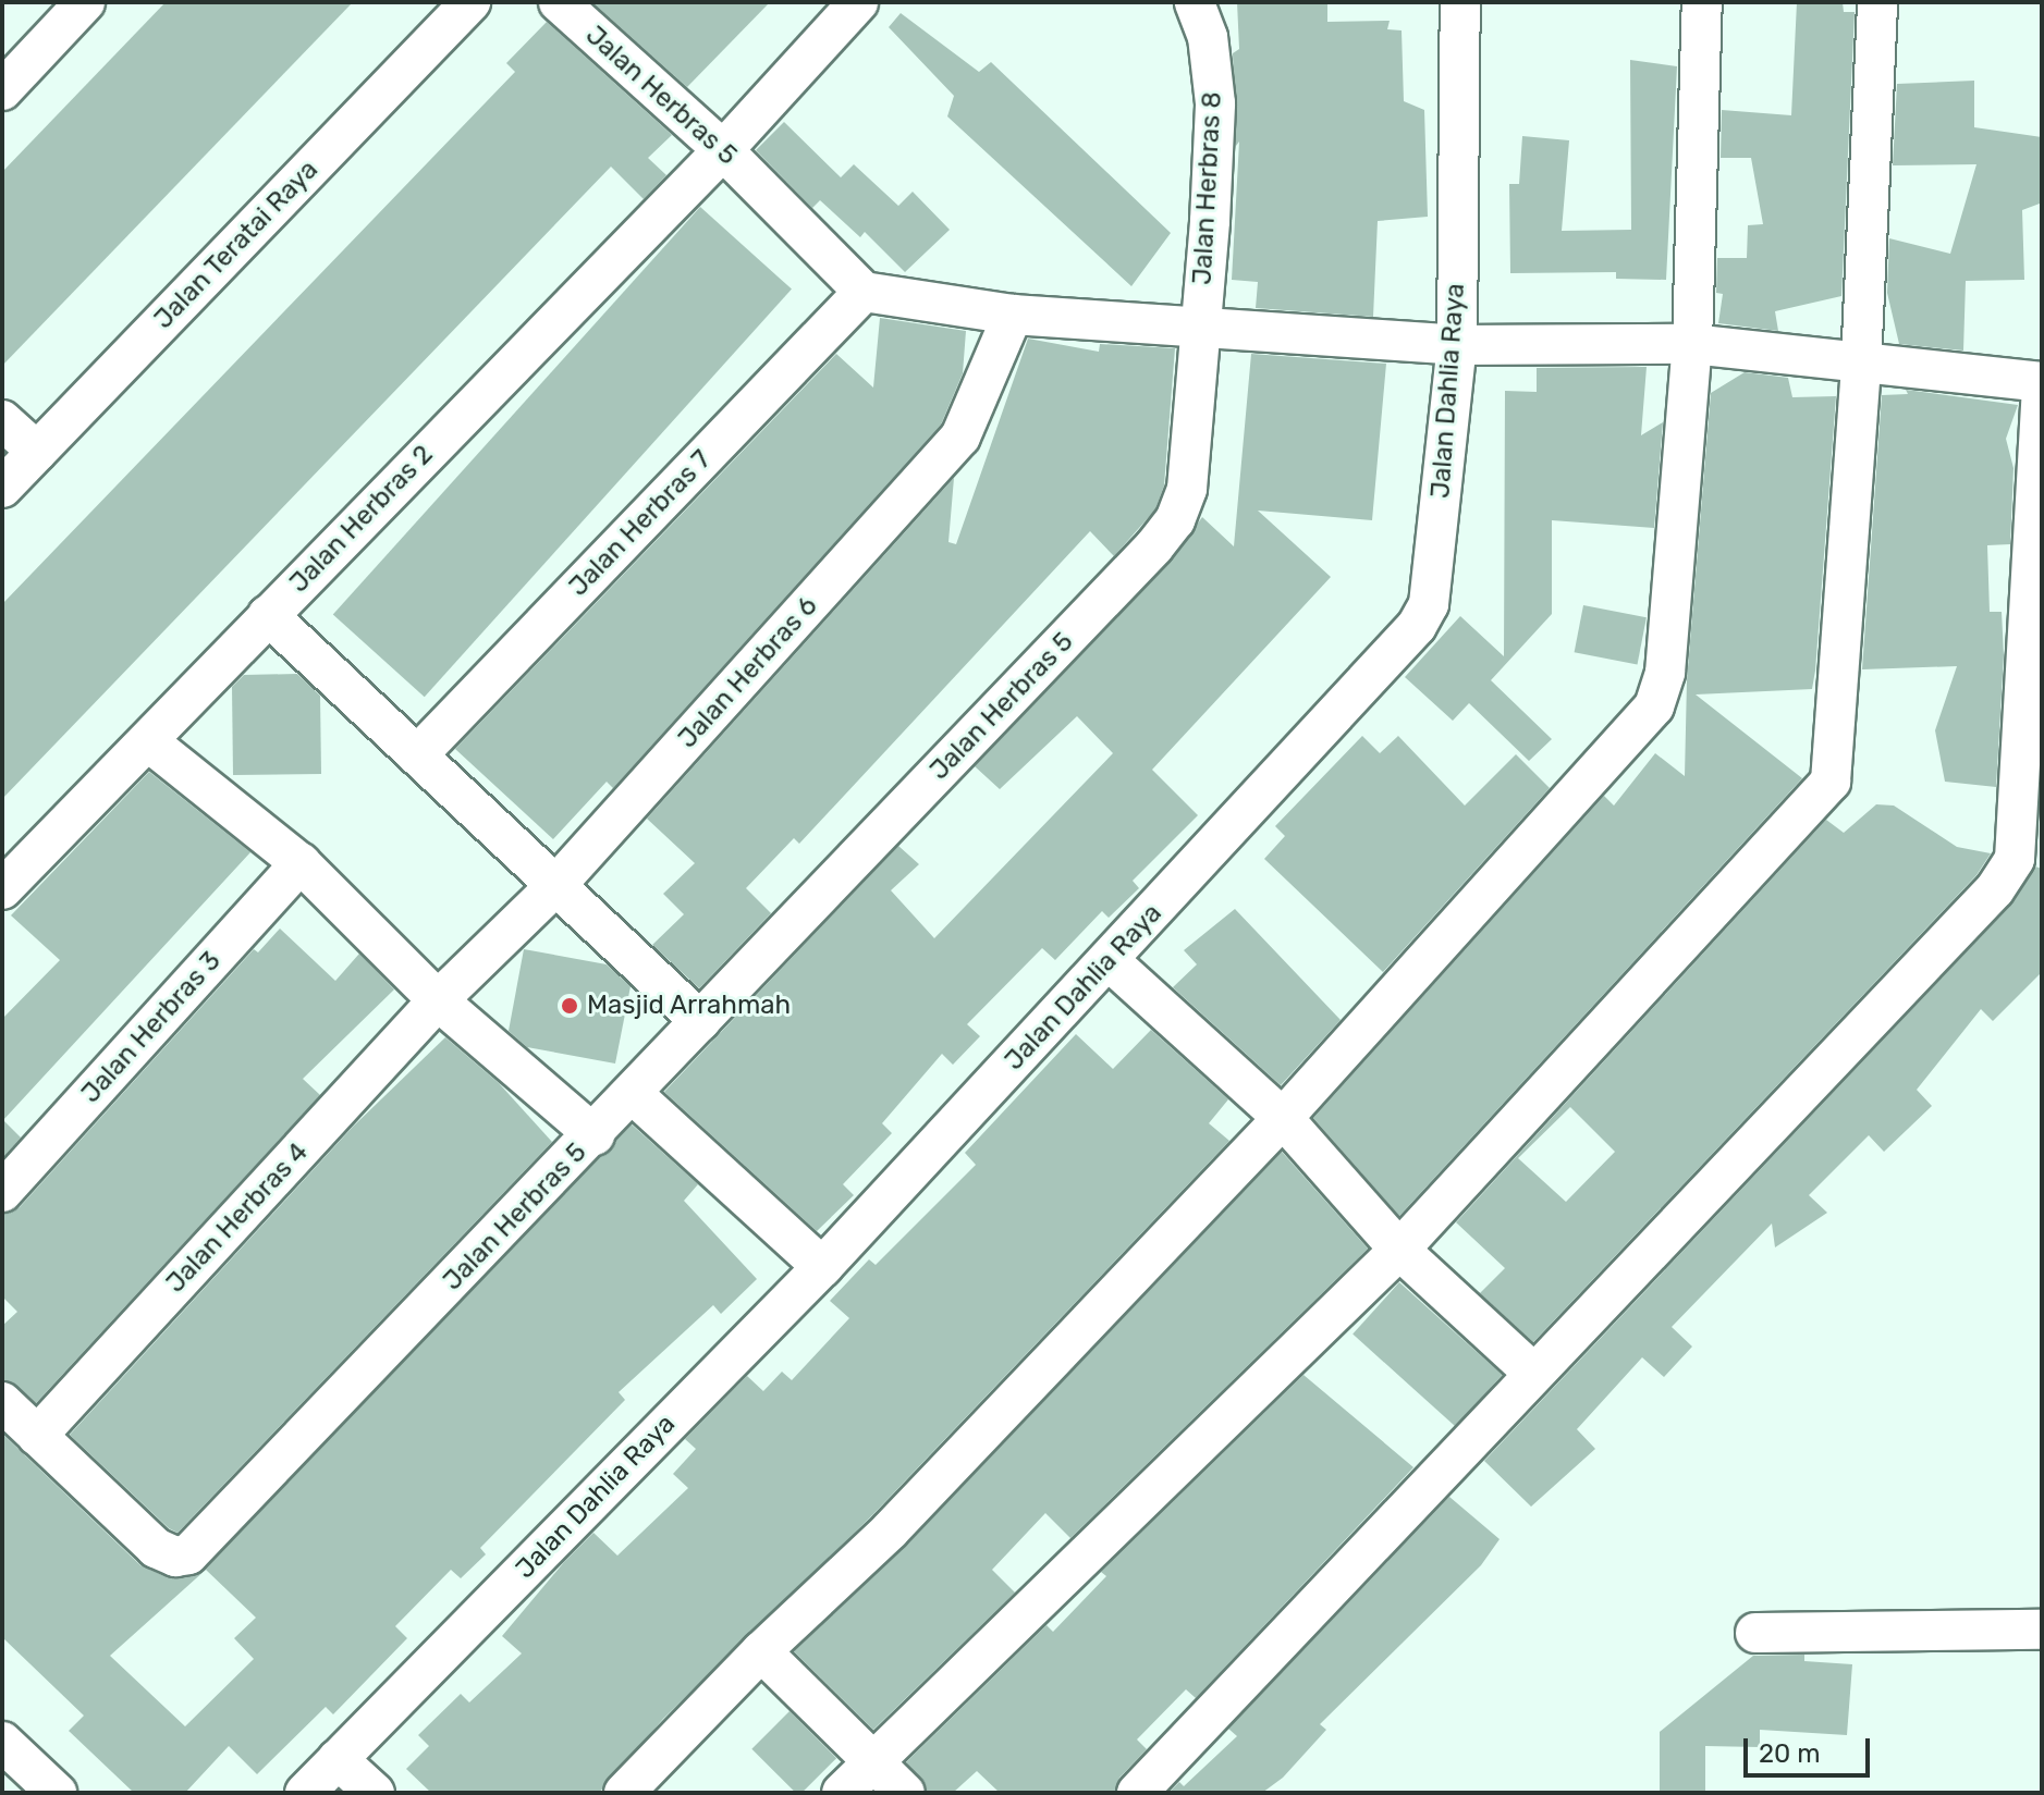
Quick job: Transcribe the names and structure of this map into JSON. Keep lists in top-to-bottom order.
{
  "streets": {
    "street": [
      "Jalan Herbras 5",
      "Jalan Herbras 8",
      "Jalan Teratai Raya",
      "Jalan Dahlia Raya",
      "Jalan Herbras 2",
      "Jalan Herbras 7",
      "Jalan Herbras 6",
      "Jalan Herbras 3",
      "Jalan Herbras 4"
    ]
  },
  "crossings": [
    ["Jalan Herbras 5", "Jalan Herbras 8"],
    ["Jalan Herbras 5", "Jalan Herbras 2"],
    ["Jalan Herbras 5", "Jalan Herbras 7"],
    ["Jalan Herbras 5", "Jalan Herbras 4"],
    ["Jalan Herbras 6", "Jalan Herbras 4"]
  ],
  "places": ["Masjid Arrahmah"],
  "scale_bar": "20 m"
}
